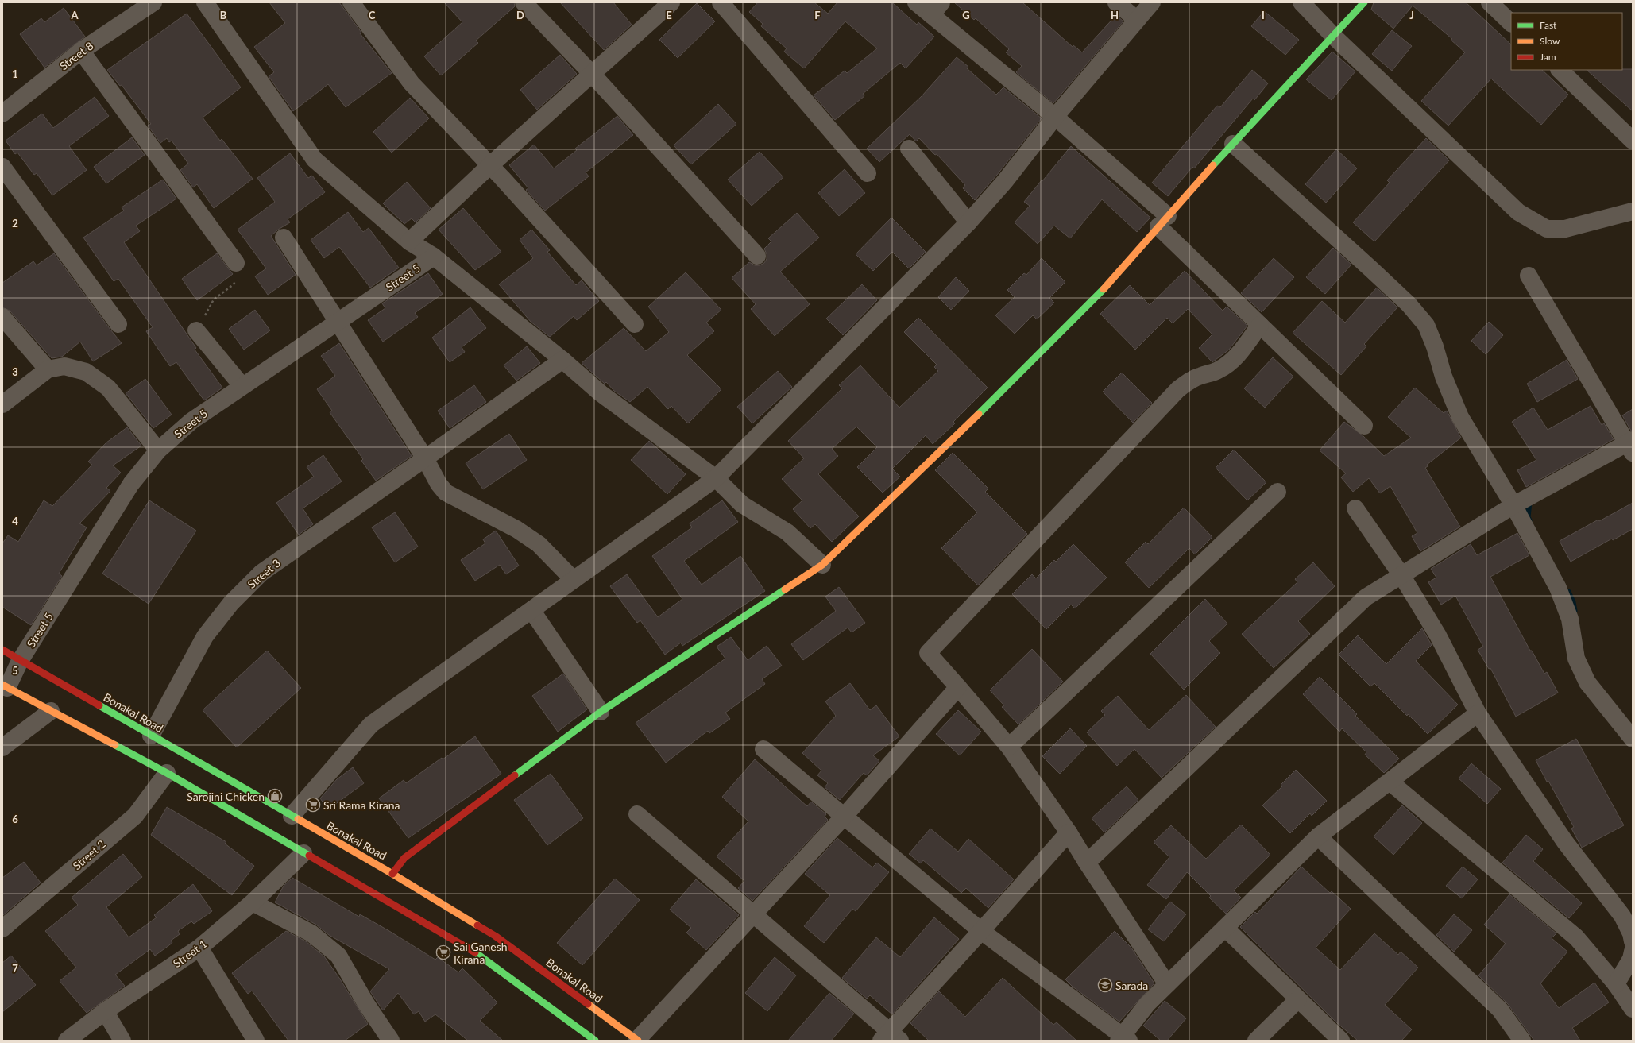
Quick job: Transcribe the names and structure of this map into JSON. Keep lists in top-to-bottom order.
{
  "streets": {
    "main road": ["Bonakal Road"],
    "street": [
      "Street 8",
      "Street 5",
      "Street 3",
      "Street 2",
      "Street 1"
    ]
  },
  "crossings": [
    ["Street 5", "Bonakal Road"],
    ["Street 3", "Bonakal Road"]
  ],
  "places": {
    "shop": ["Sarojini Chicken"],
    "supermarket": ["Sri Rama Kirana", "Sai Ganesh Kirana"],
    "school or university": ["Sarada"]
  },
  "legend": ["Fast", "Slow", "Jam"],
  "grid": {
    "columns": [
      "A",
      "B",
      "C",
      "D",
      "E",
      "F",
      "G",
      "H",
      "I",
      "J"
    ],
    "rows": [
      "1",
      "2",
      "3",
      "4",
      "5",
      "6",
      "7"
    ]
  }
}
